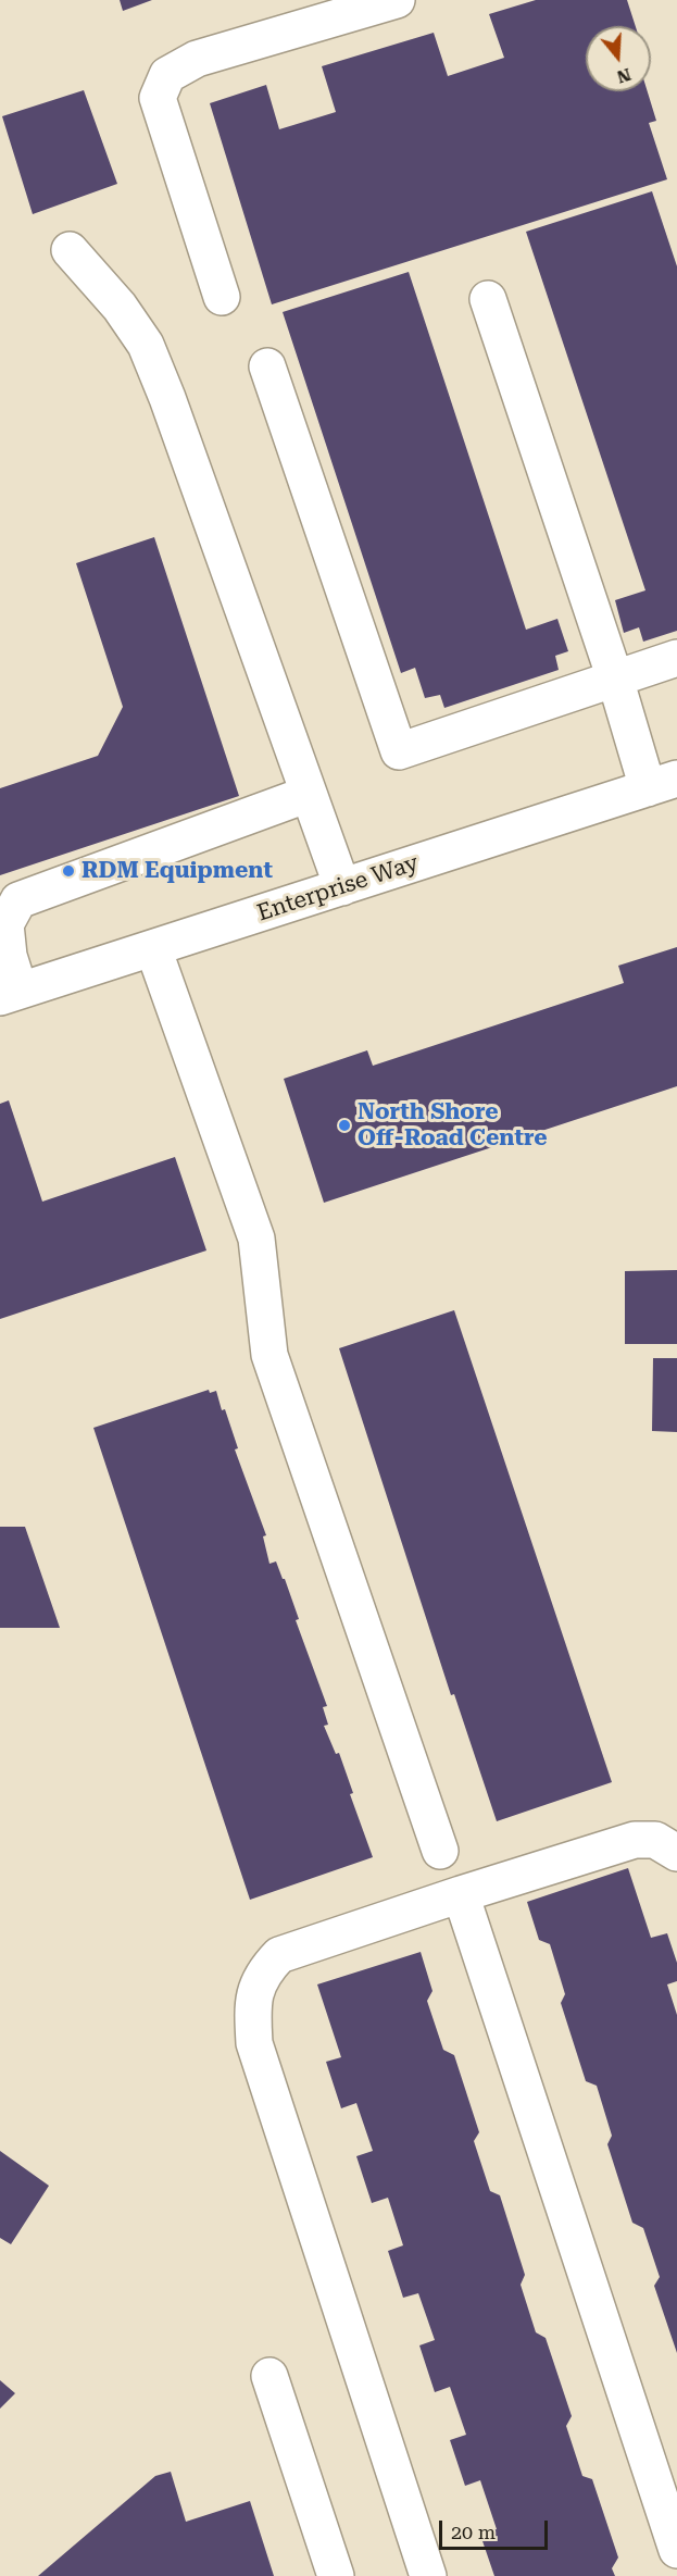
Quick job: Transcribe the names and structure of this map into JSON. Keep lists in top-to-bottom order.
{
  "streets": {
    "street": ["Enterprise Way"]
  },
  "places": ["RDM Equipment", "North Shore Off-Road Centre"],
  "scale_bar": "20 m",
  "north": "bottom"
}
